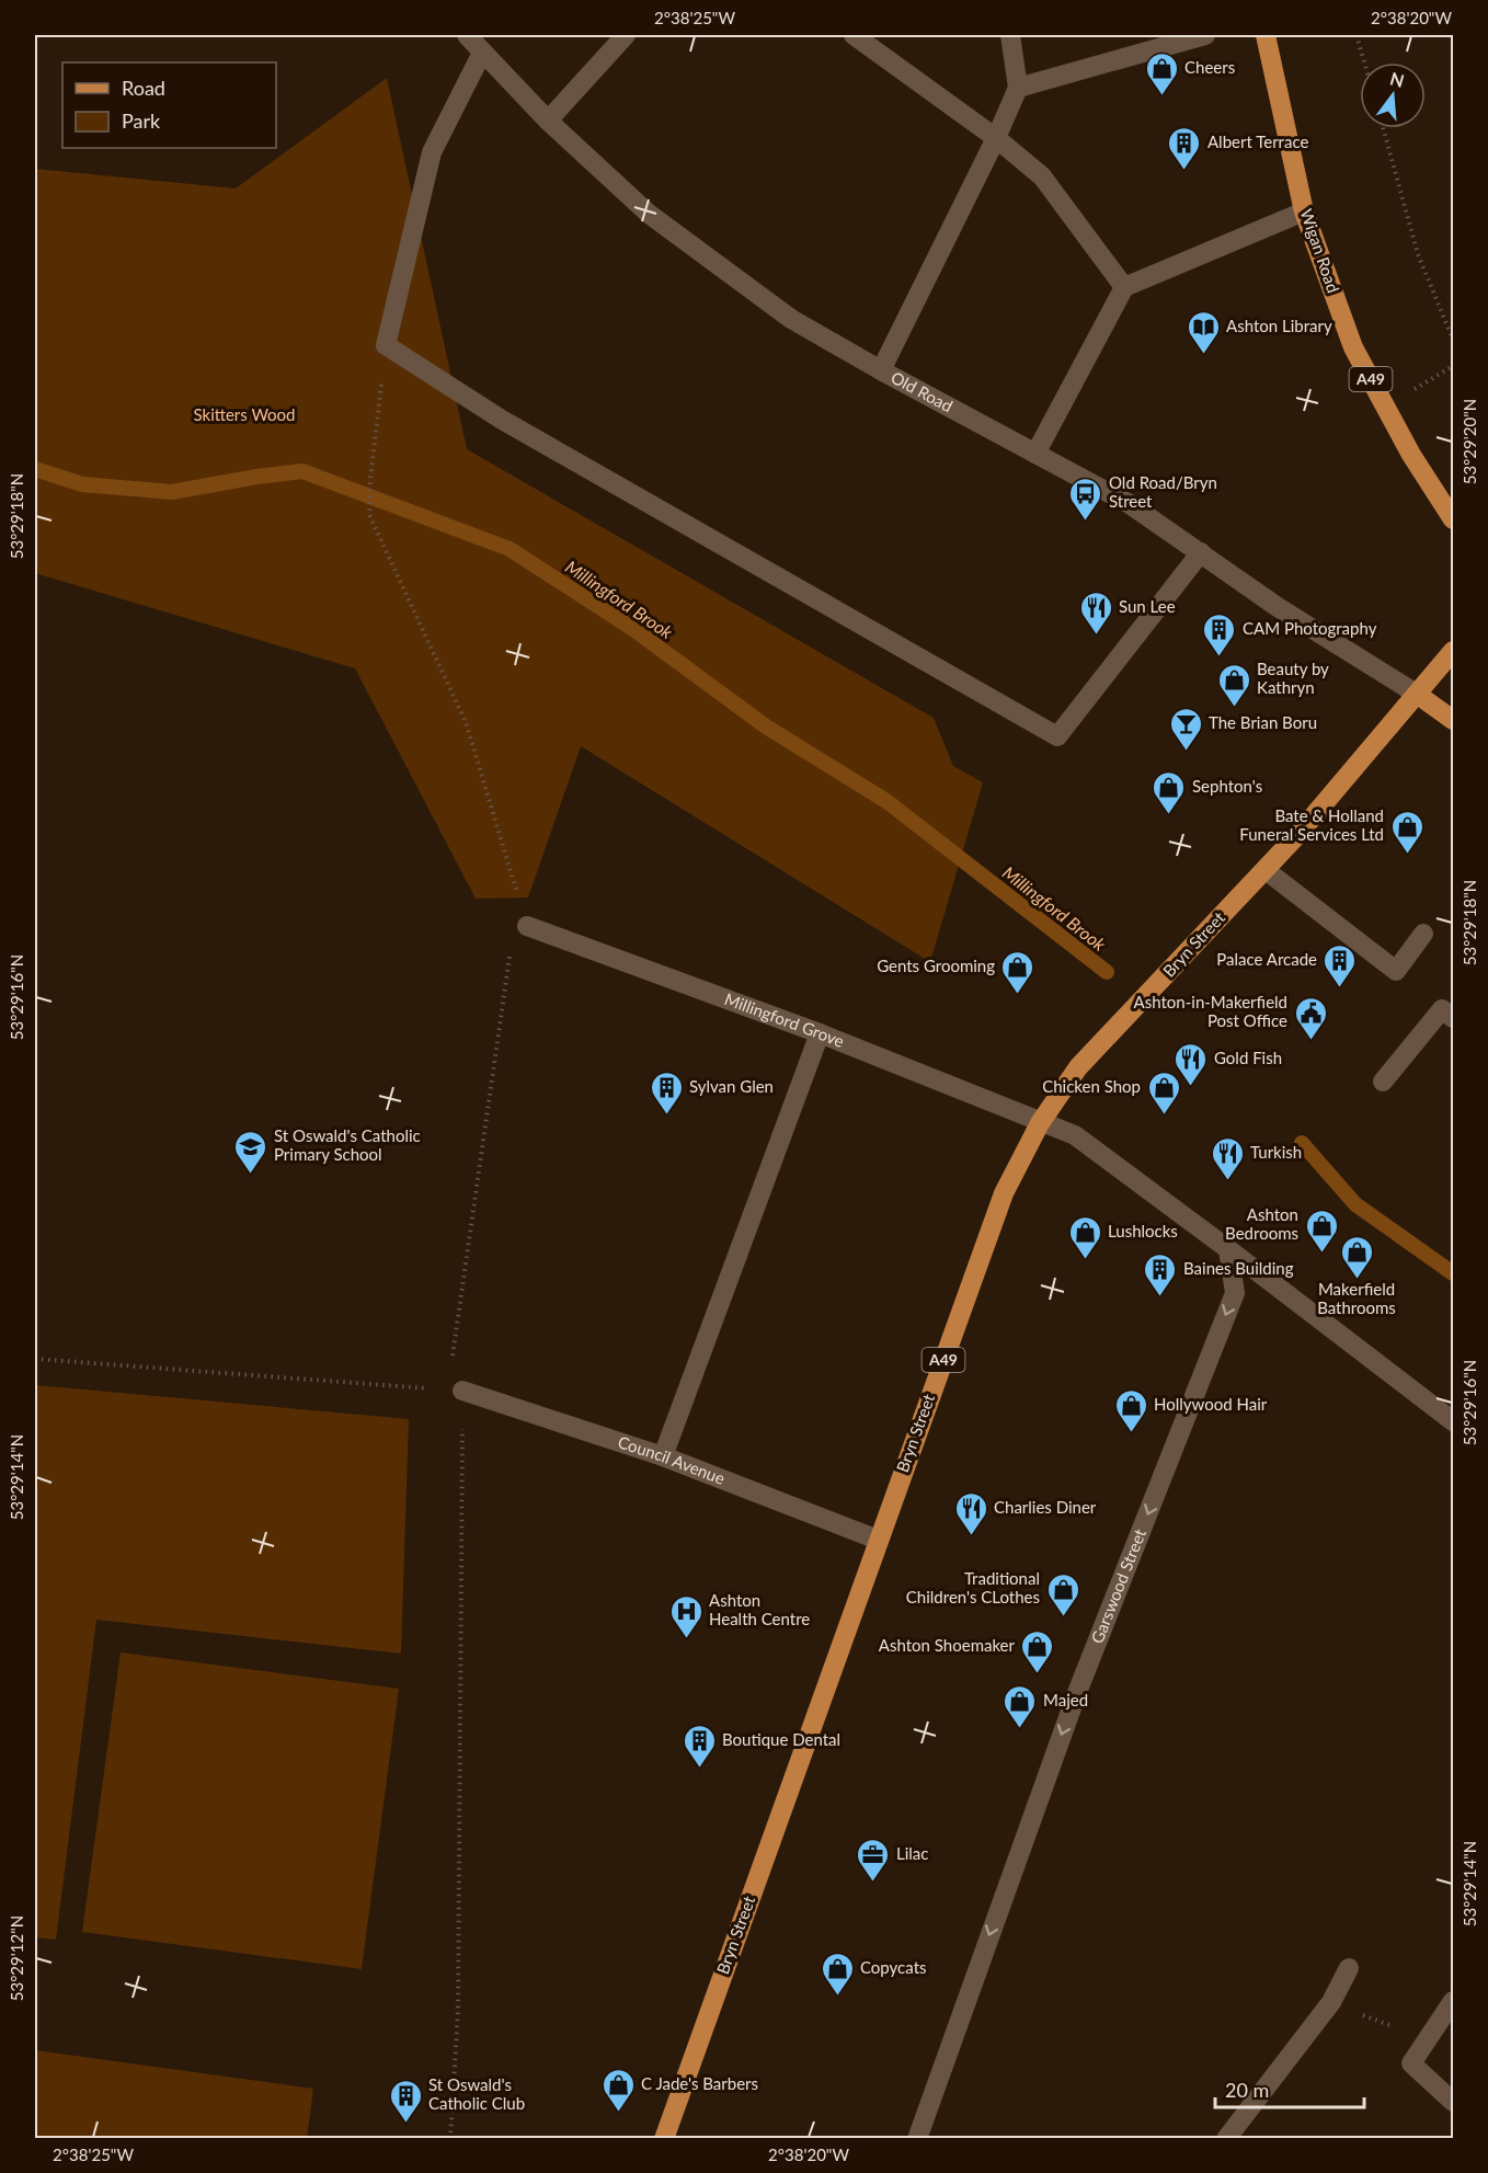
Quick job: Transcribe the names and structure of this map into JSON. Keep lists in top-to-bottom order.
{
  "streets": {
    "main road": ["Wigan Road", "A49", "Bryn Street"],
    "street": [
      "Old Road",
      "Millingford Grove",
      "Council Avenue",
      "Garswood Street"
    ]
  },
  "crossings": [
    ["A49", "Old Road"],
    ["A49", "Bryn Street"],
    ["Old Road", "Bryn Street"],
    ["Bryn Street", "Millingford Grove"],
    ["Bryn Street", "Council Avenue"]
  ],
  "one_way": ["Garswood Street"],
  "water": ["Millingford Brook"],
  "parks": ["Skitters Wood"],
  "places": {
    "shop": [
      "Cheers",
      "Beauty by Kathryn",
      "Sephton's",
      "Bate & Holland Funeral Services Ltd",
      "Gents Grooming",
      "Chicken Shop",
      "Ashton Bedrooms",
      "Lushlocks",
      "Makerfield Bathrooms",
      "Hollywood Hair",
      "Traditional Children's CLothes",
      "Ashton Shoemaker",
      "Majed",
      "Copycats",
      "C Jade's Barbers"
    ],
    "building": [
      "Albert Terrace",
      "CAM Photography",
      "Palace Arcade",
      "Sylvan Glen",
      "Baines Building",
      "Boutique Dental",
      "St Oswald's Catholic Club"
    ],
    "library": ["Ashton Library"],
    "bus stop": ["Old Road/Bryn Street"],
    "restaurant": [
      "Sun Lee",
      "Gold Fish",
      "Turkish",
      "Charlies Diner"
    ],
    "bar": ["The Brian Boru"],
    "public building": ["Ashton-in-Makerfield Post Office"],
    "school or university": ["St Oswald's Catholic Primary School"],
    "hospital": ["Ashton Health Centre"],
    "office": ["Lilac"]
  },
  "legend": ["Road", "Park"],
  "scale_bar": "20 m",
  "north": "top",
  "coordinates": [
    "2°38'25\"W",
    "2°38'20\"W",
    "53°29'20\"N",
    "53°29'18\"N",
    "53°29'16\"N",
    "53°29'14\"N",
    "53°29'12\"N"
  ]
}
